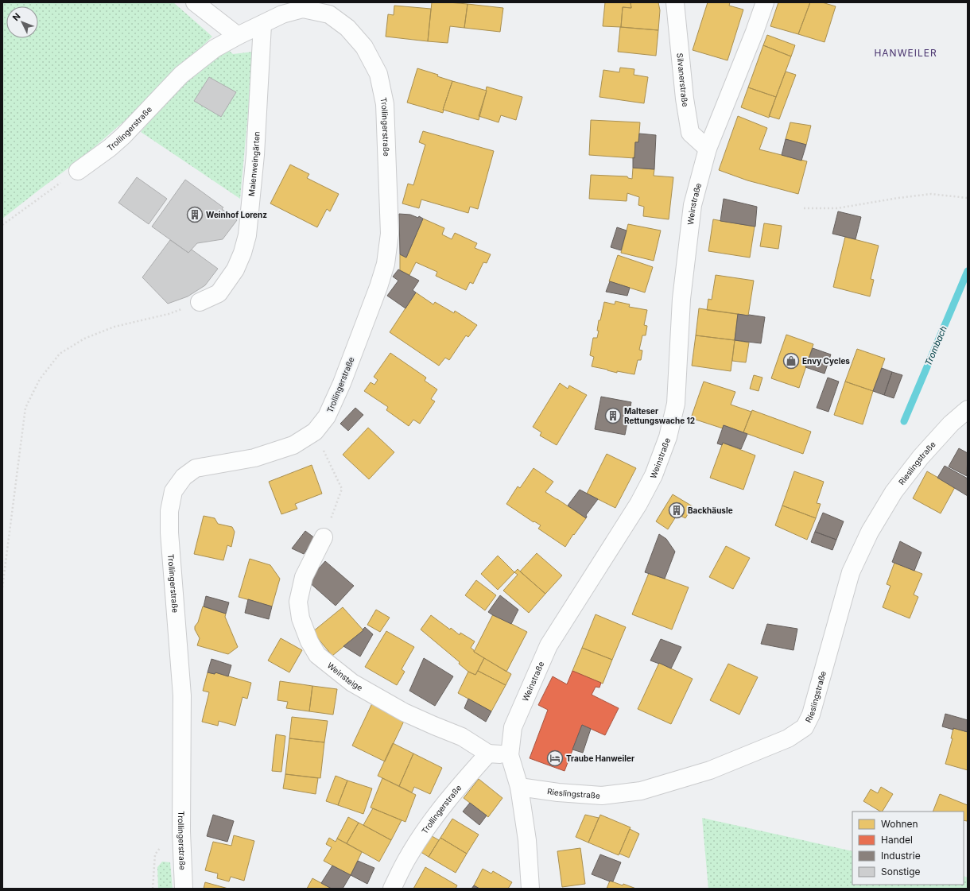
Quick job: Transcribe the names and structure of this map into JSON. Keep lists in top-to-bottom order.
{
  "streets": {
    "street": [
      "Silvanerstraße",
      "Trollingerstraße",
      "Maienweingärten",
      "Weinstraße",
      "Rieslingstraße",
      "Weinsteige"
    ]
  },
  "crossings": [
    ["Silvanerstraße", "Weinstraße"],
    ["Trollingerstraße", "Maienweingärten"],
    ["Trollingerstraße", "Weinsteige"],
    ["Weinstraße", "Rieslingstraße"]
  ],
  "districts": ["HANWEILER"],
  "water": ["Trombach"],
  "places": {
    "building": ["Weinhof Lorenz", "Malteser Rettungswache 12", "Backhäusle"],
    "shop": ["Envy Cycles"],
    "hotel": ["Traube Hanweiler"]
  },
  "legend": [
    "Wohnen",
    "Handel",
    "Industrie",
    "Sonstige"
  ],
  "north": "top left"
}
